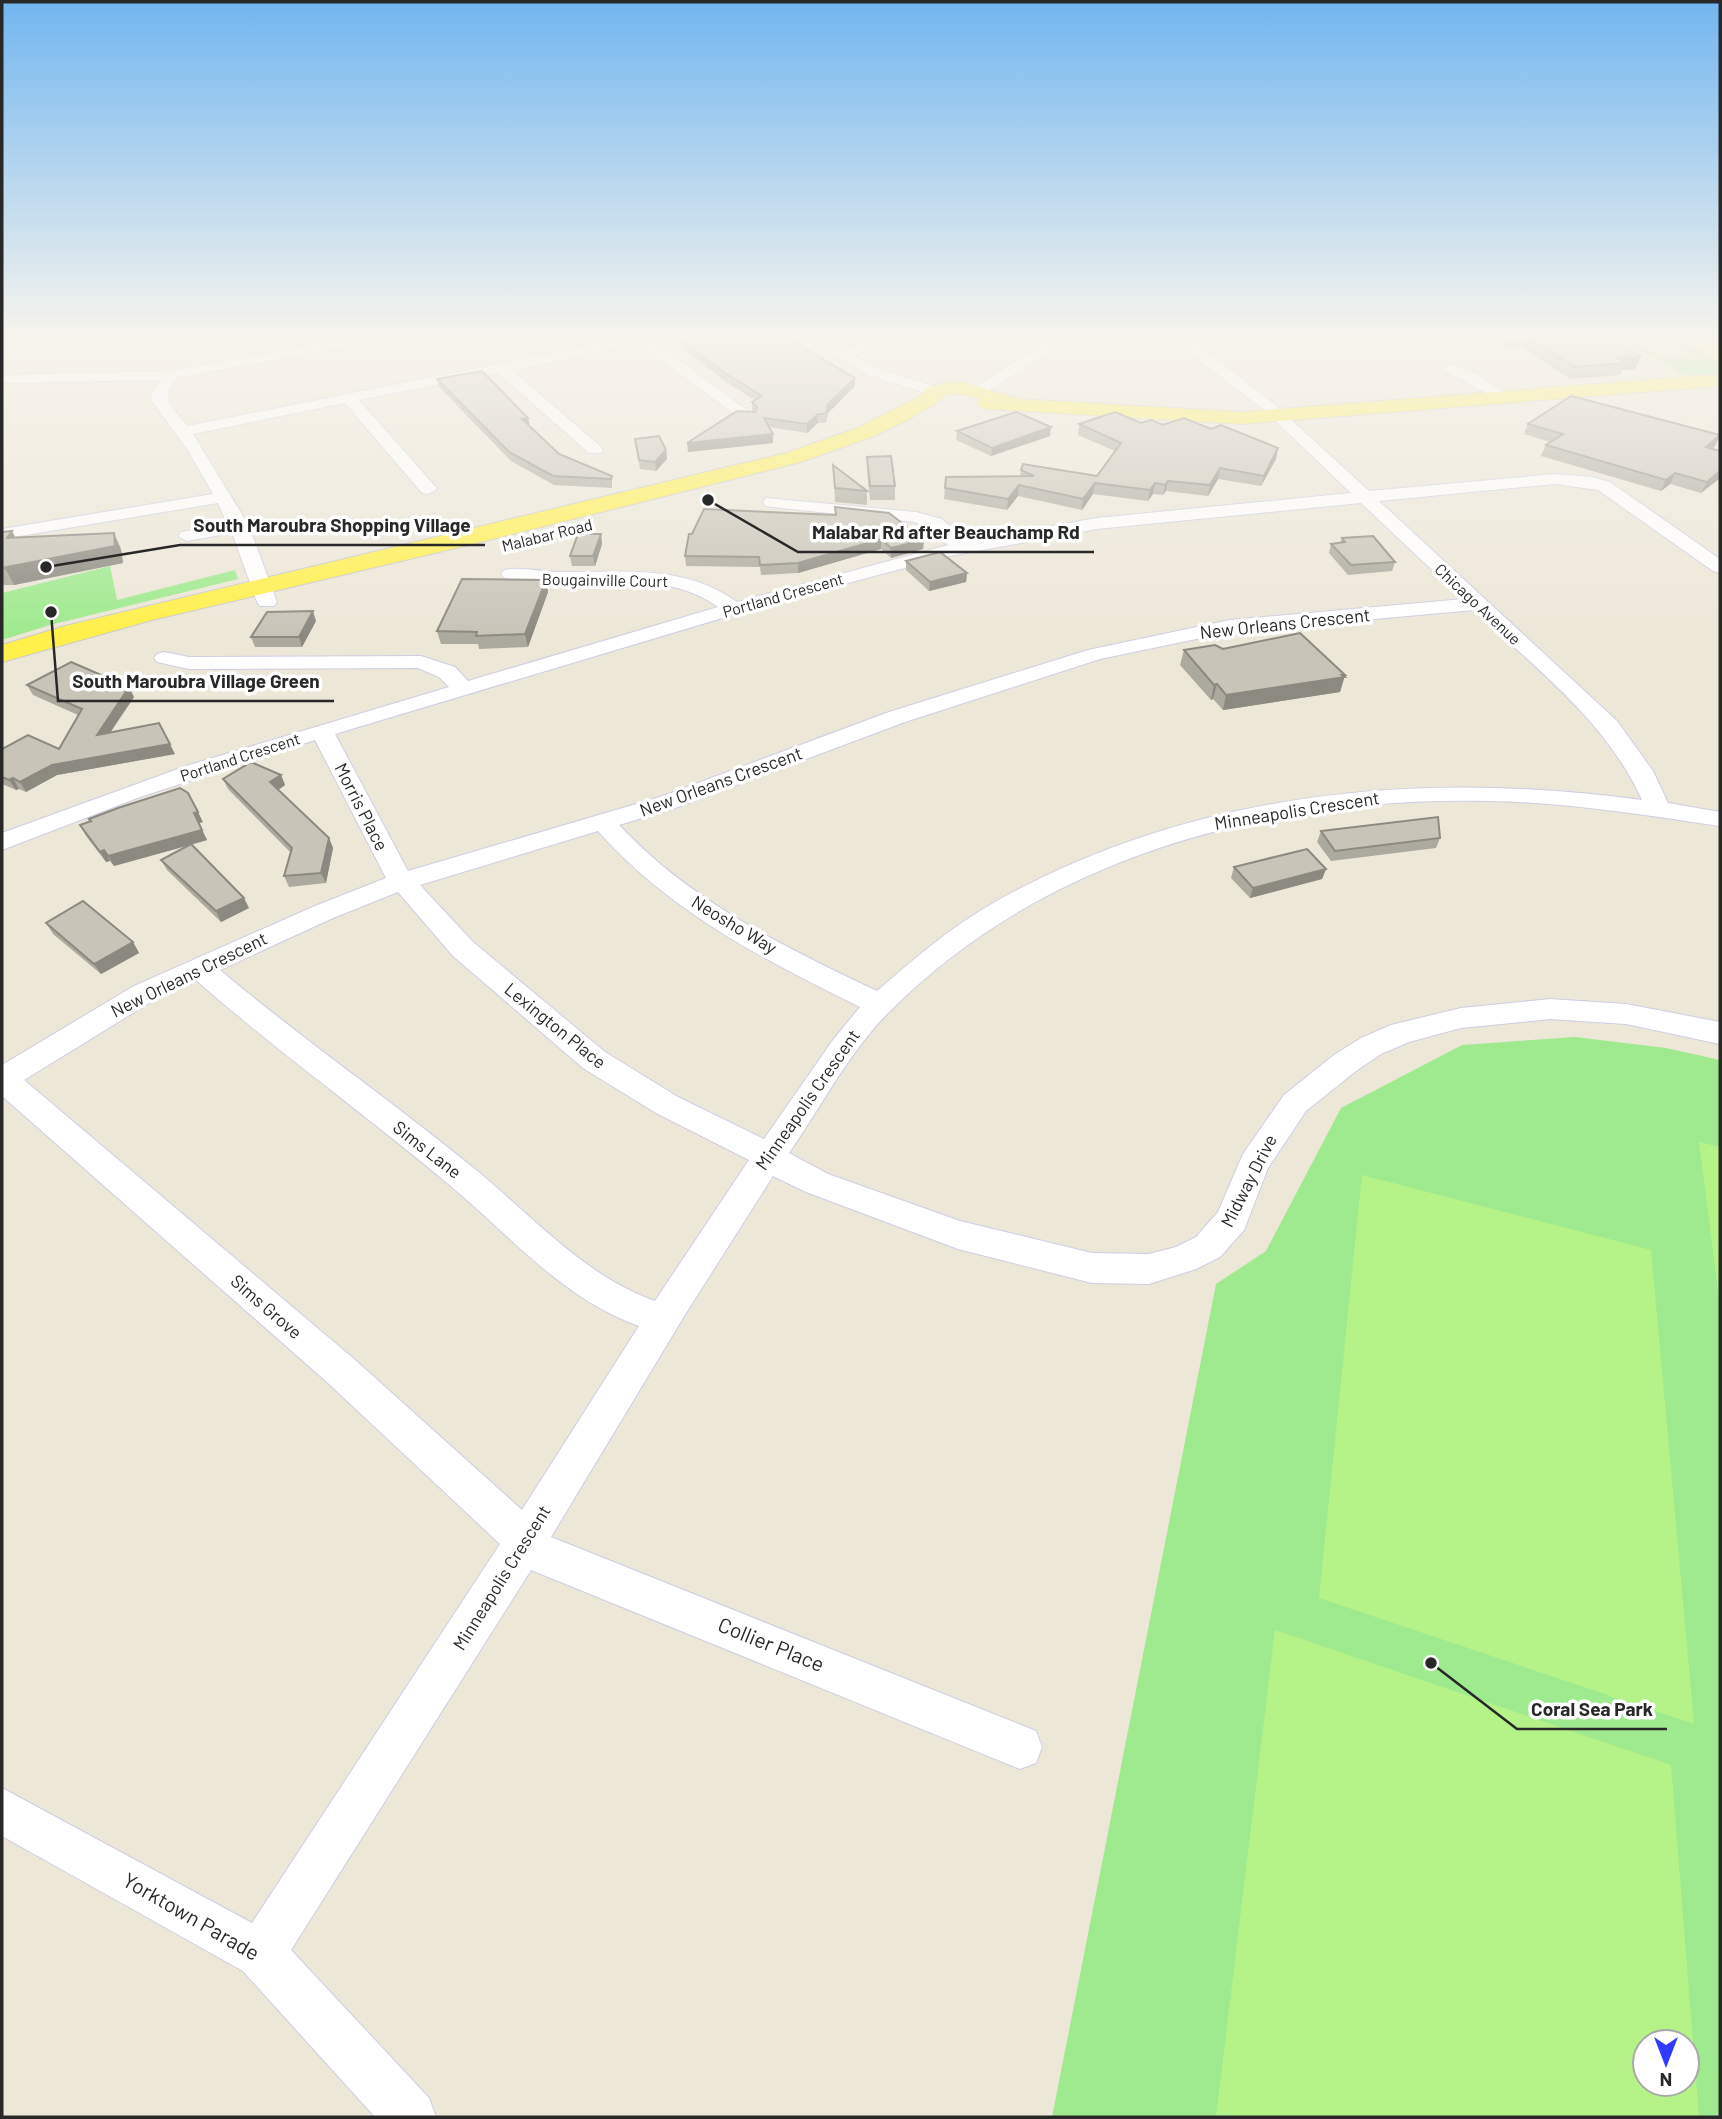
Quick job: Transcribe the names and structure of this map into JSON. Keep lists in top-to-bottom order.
{
  "streets": {
    "main road": ["Malabar Road"],
    "street": [
      "Bougainville Court",
      "Portland Crescent",
      "Chicago Avenue",
      "New Orleans Crescent",
      "Morris Place",
      "Minneapolis Crescent",
      "Neosho Way",
      "Lexington Place",
      "Sims Lane",
      "Midway Drive",
      "Sims Grove",
      "Collier Place",
      "Yorktown Parade"
    ]
  },
  "crossings": [
    ["Bougainville Court", "Portland Crescent"],
    ["Portland Crescent", "Chicago Avenue"],
    ["Portland Crescent", "Morris Place"],
    ["Chicago Avenue", "New Orleans Crescent"],
    ["Chicago Avenue", "Minneapolis Crescent"],
    ["New Orleans Crescent", "Morris Place"],
    ["New Orleans Crescent", "Neosho Way"],
    ["New Orleans Crescent", "Lexington Place"],
    ["New Orleans Crescent", "Sims Lane"],
    ["New Orleans Crescent", "Sims Grove"],
    ["Morris Place", "Lexington Place"],
    ["Minneapolis Crescent", "Neosho Way"],
    ["Minneapolis Crescent", "Lexington Place"],
    ["Minneapolis Crescent", "Sims Lane"],
    ["Minneapolis Crescent", "Midway Drive"],
    ["Minneapolis Crescent", "Sims Grove"],
    ["Minneapolis Crescent", "Collier Place"],
    ["Minneapolis Crescent", "Yorktown Parade"],
    ["Lexington Place", "Midway Drive"],
    ["Sims Grove", "Collier Place"]
  ],
  "places": [
    "Malabar Rd after Beauchamp Rd",
    "South Maroubra Shopping Village",
    "South Maroubra Village Green",
    "Coral Sea Park"
  ],
  "north": "bottom"
}
